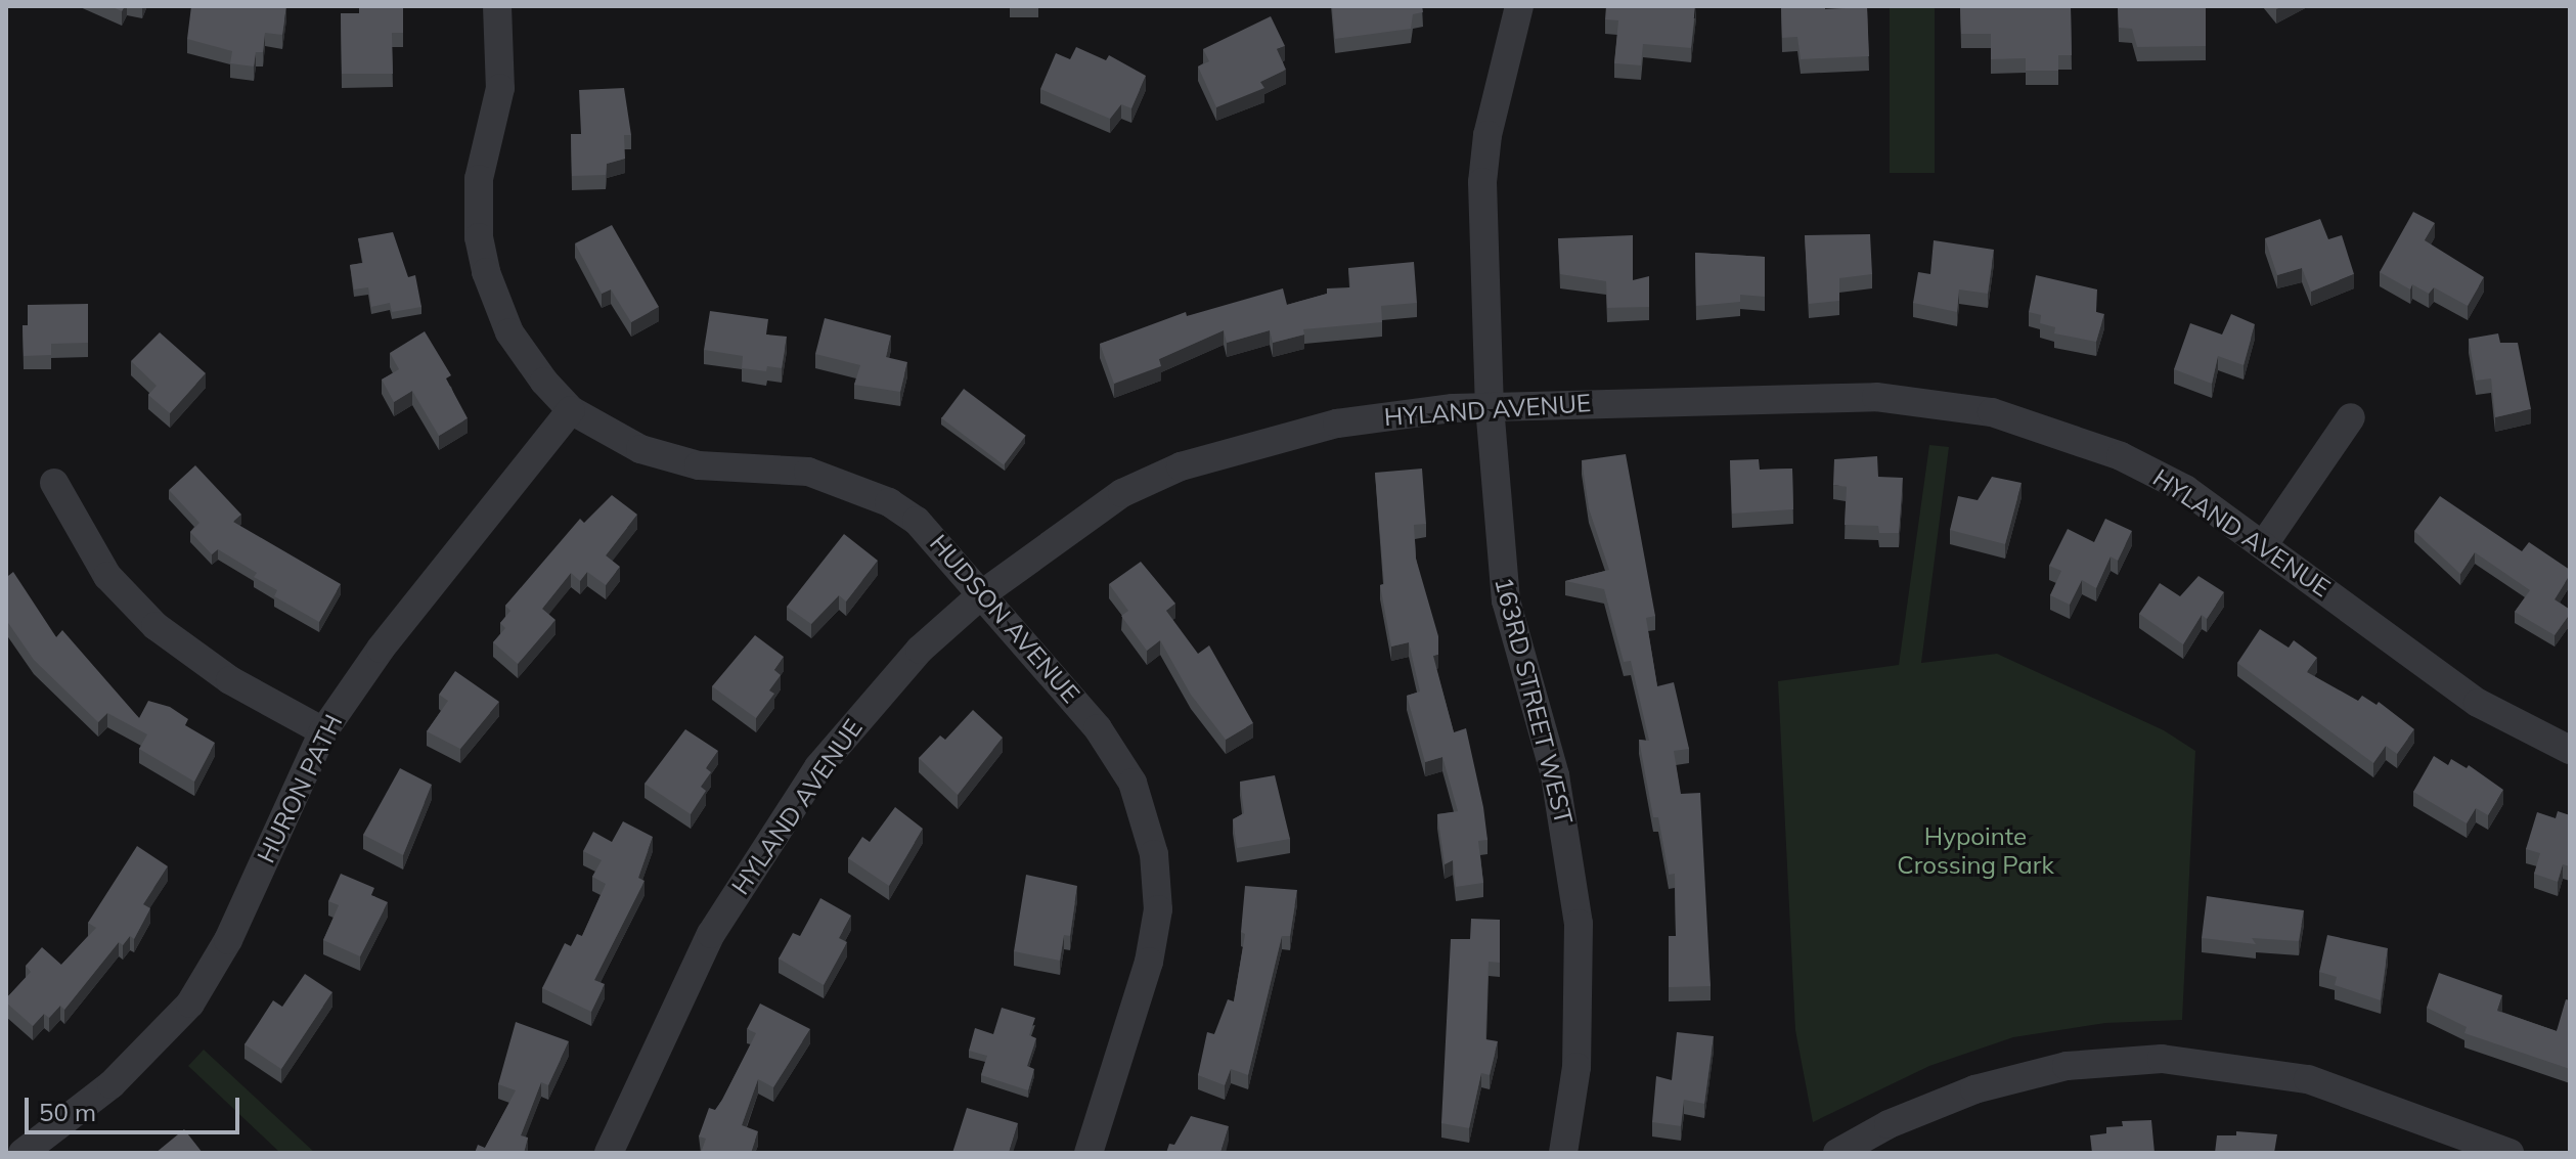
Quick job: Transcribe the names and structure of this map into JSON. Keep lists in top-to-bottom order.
{
  "streets": {
    "street": [
      "HYLAND AVENUE",
      "HUDSON AVENUE",
      "163RD STREET WEST",
      "HURON PATH"
    ]
  },
  "crossings": [
    ["HYLAND AVENUE", "HUDSON AVENUE"],
    ["HYLAND AVENUE", "163RD STREET WEST"],
    ["HUDSON AVENUE", "HURON PATH"]
  ],
  "parks": ["Hypointe Crossing Park"],
  "scale_bar": "50 m"
}
